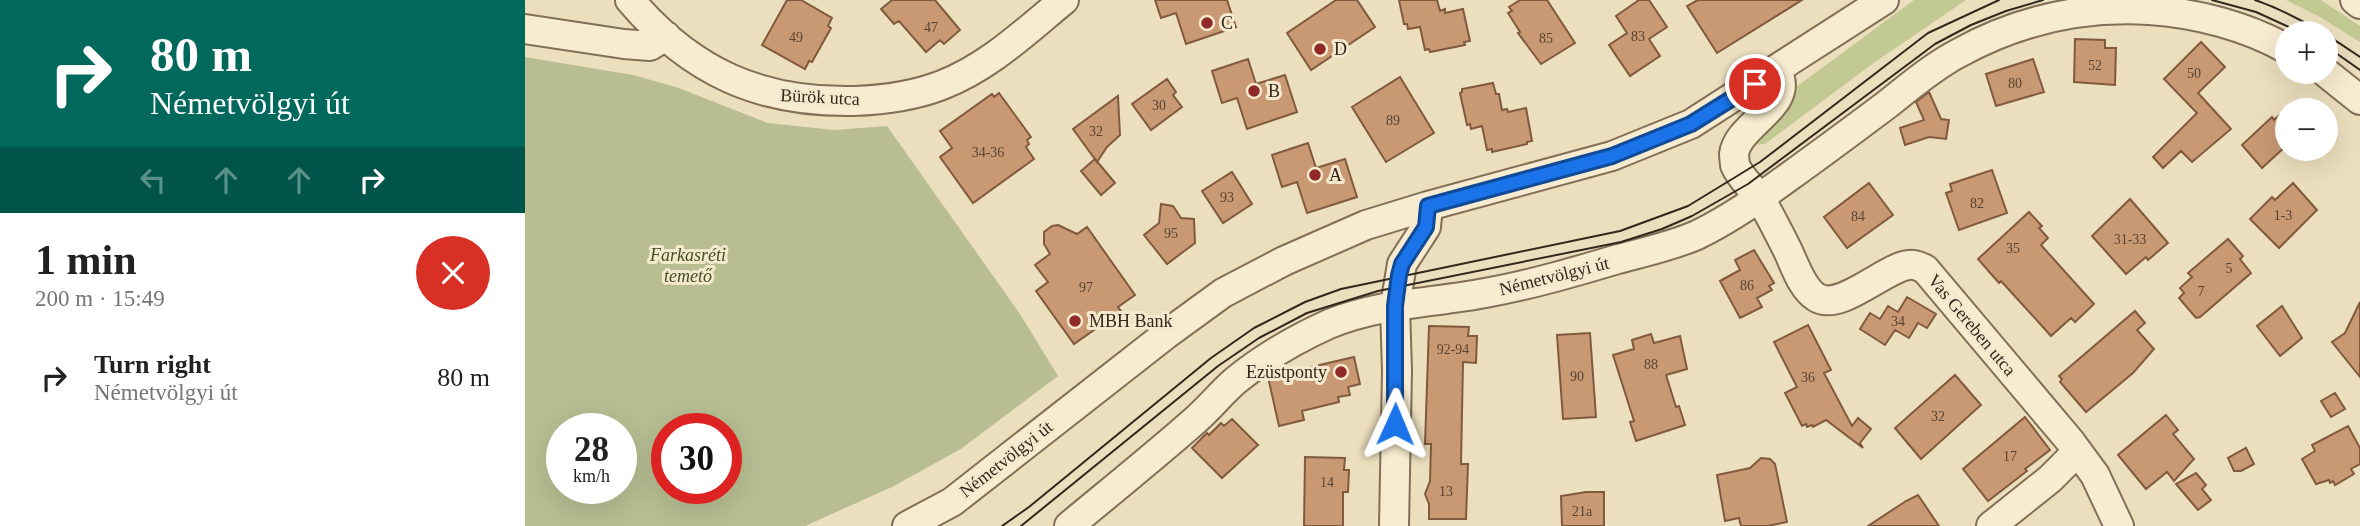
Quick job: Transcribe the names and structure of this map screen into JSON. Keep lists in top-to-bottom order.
{
  "streets": {
    "street": ["Bürök utca", "Németvölgyi út", "Vas Gereben utca"]
  },
  "crossings": [
    ["Németvölgyi út", "Vas Gereben utca"]
  ],
  "parks": ["Farkasréti temető"],
  "places": [
    "C",
    "D",
    "B",
    "A",
    "MBH Bank",
    "Ezüstponty"
  ],
  "house_numbers": [
    "47",
    "83",
    "49",
    "85",
    "52",
    "50",
    "80",
    "30",
    "89",
    "32",
    "34-36",
    "93",
    "82",
    "1-3",
    "84",
    "95",
    "31-33",
    "35",
    "5",
    "86",
    "97",
    "7",
    "34",
    "92-94",
    "88",
    "90",
    "36",
    "32",
    "17",
    "14",
    "13",
    "21a"
  ],
  "page": {
    "turn": ["80 m", "Németvölgyi út"],
    "map_buttons": ["+", "−"],
    "heading": ["1 min", "200 m · 15:49"],
    "list": [
      {
        "name": "Turn right",
        "note": "Németvölgyi út",
        "value": "80 m"
      }
    ],
    "speed": "28 km/h",
    "limit": "30"
  }
}
